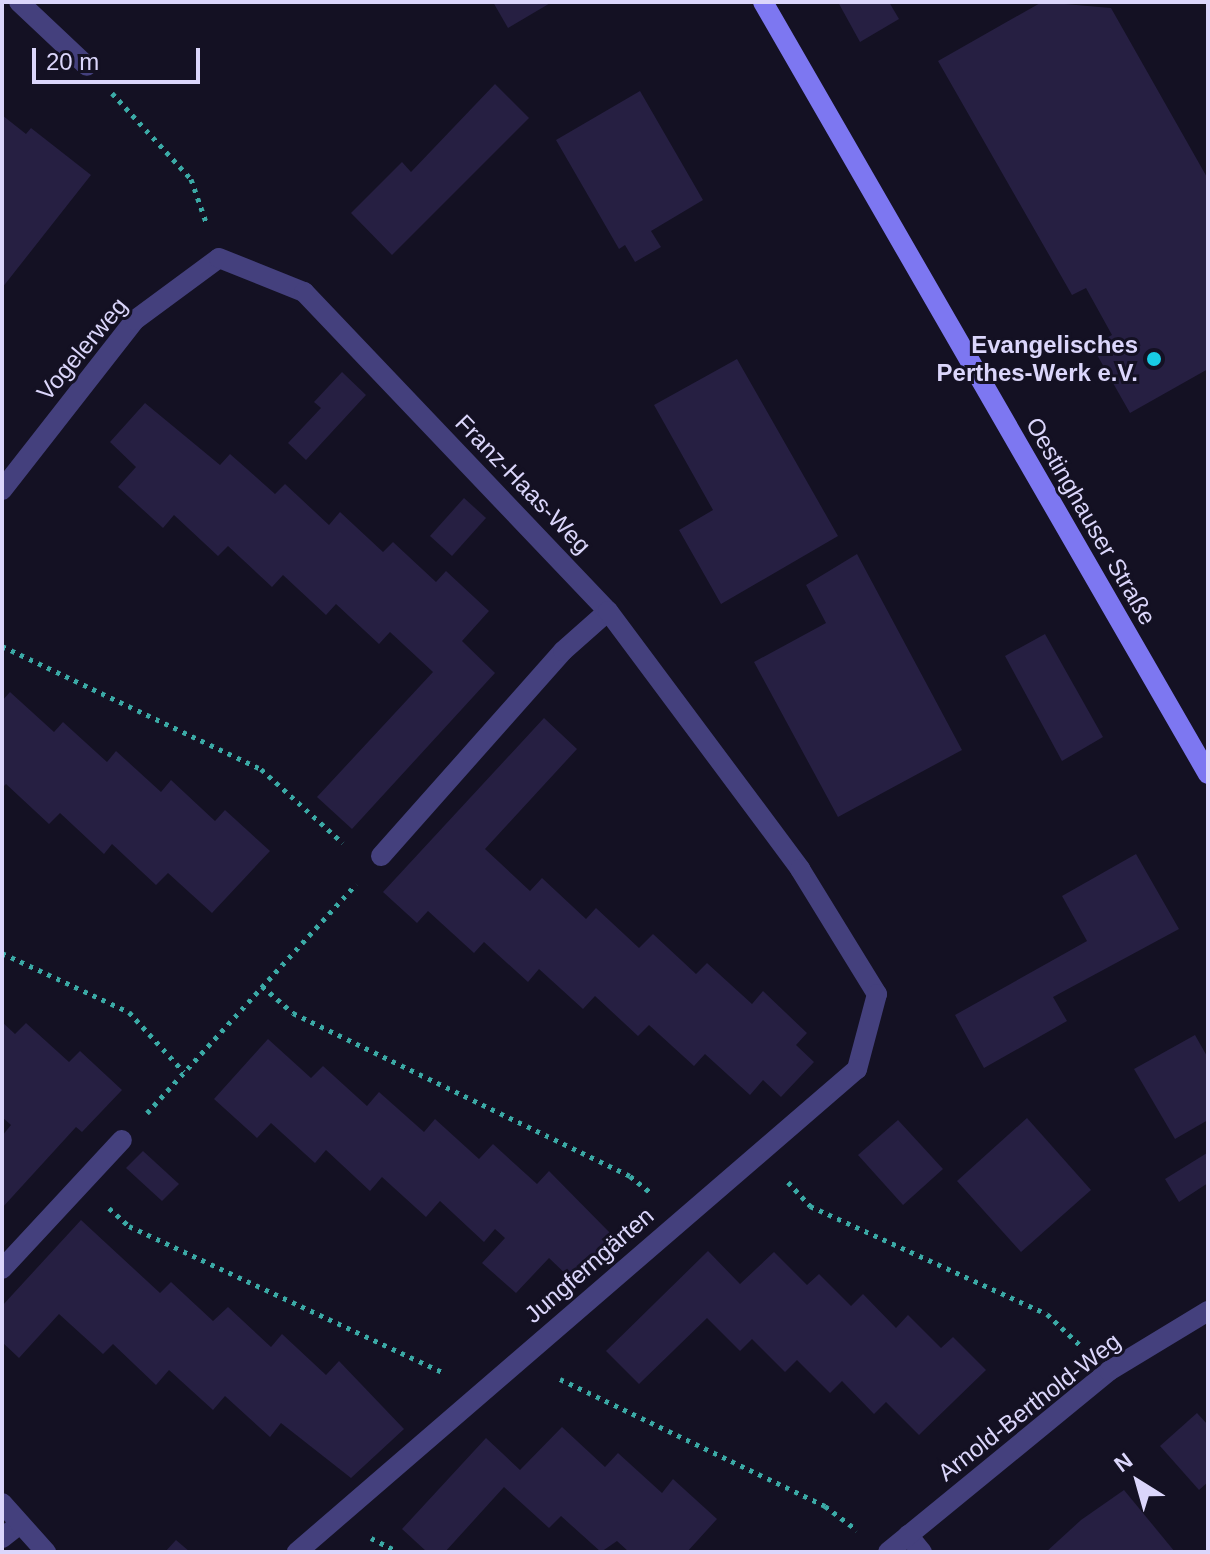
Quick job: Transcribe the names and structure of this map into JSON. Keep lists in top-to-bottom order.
{
  "streets": {
    "street": [
      "Vogelerweg",
      "Franz-Haas-Weg",
      "Oestinghauser Straße",
      "Jungferngärten",
      "Arnold-Berthold-Weg"
    ]
  },
  "crossings": [
    ["Vogelerweg", "Franz-Haas-Weg"],
    ["Franz-Haas-Weg", "Jungferngärten"]
  ],
  "places": ["Evangelisches Perthes-Werk e.V."],
  "scale_bar": "20 m",
  "north": "top left"
}
